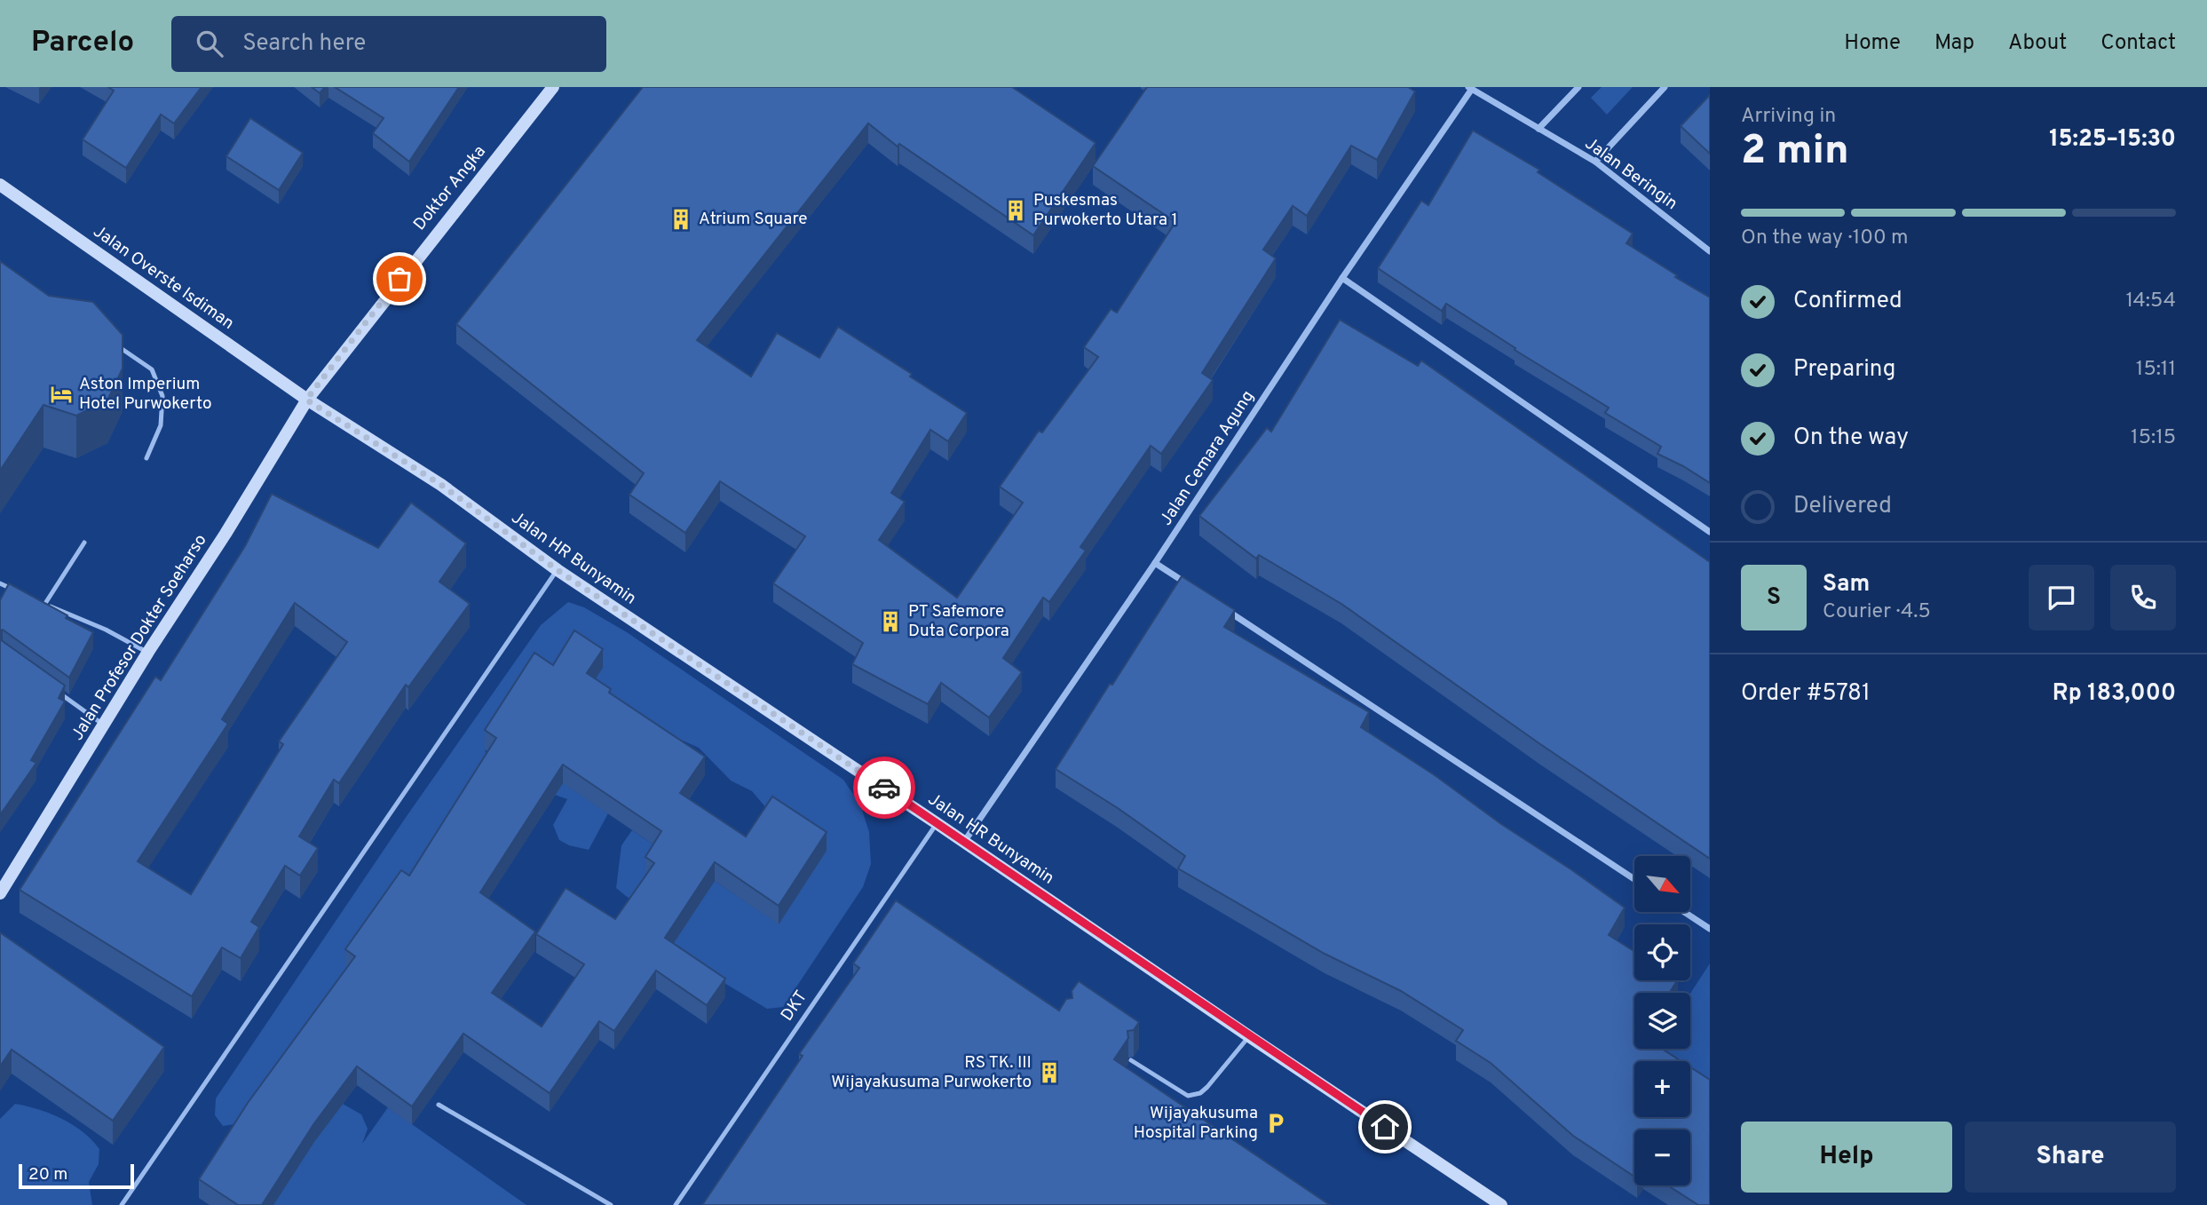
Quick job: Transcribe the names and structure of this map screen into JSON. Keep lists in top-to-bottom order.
{
  "streets": {
    "main road": [
      "Doktor Angka",
      "Jalan Overste Isdiman",
      "Jalan HR Bunyamin",
      "Jalan Profesor Dokter Soeharso"
    ],
    "street": ["Jalan Beringin", "Jalan Cemara Agung"],
    "lane": ["DKT"]
  },
  "crossings": [
    ["Jalan Beringin", "Jalan Cemara Agung"],
    ["Doktor Angka", "Jalan Overste Isdiman"],
    ["Doktor Angka", "Jalan HR Bunyamin"],
    ["Doktor Angka", "Jalan Profesor Dokter Soeharso"],
    ["Jalan Overste Isdiman", "Jalan HR Bunyamin"],
    ["Jalan Overste Isdiman", "Jalan Profesor Dokter Soeharso"],
    ["Jalan Cemara Agung", "Jalan HR Bunyamin"],
    ["Jalan HR Bunyamin", "Jalan Profesor Dokter Soeharso"],
    ["Jalan HR Bunyamin", "DKT"]
  ],
  "places": {
    "building": [
      "Puskesmas Purwokerto Utara 1",
      "Atrium Square",
      "PT Safemore Duta Corpora",
      "RS TK. III Wijayakusuma Purwokerto"
    ],
    "hotel": ["Aston Imperium Hotel Purwokerto"],
    "parking": ["Wijayakusuma Hospital Parking"]
  },
  "scale_bar": "20 m",
  "north": "bottom right",
  "page": {
    "header": "Parcelo",
    "search": "Search here",
    "nav": [
      "Home",
      "Map",
      "About",
      "Contact"
    ],
    "heading": ["2 min", "Arriving in", "15:25–15:30"],
    "panel": [
      "Sam",
      "Courier · 4.5",
      "Order #5781",
      "Rp 183,000"
    ],
    "bar": "On the way · 100 m",
    "list": [
      ["Confirmed", "14:54"],
      ["Preparing", "15:11"],
      ["On the way", "15:15"],
      "Delivered"
    ],
    "round": "S",
    "map_buttons": ["+", "−"],
    "buttons": ["Help", "Share"],
    "scale": "20 m"
  }
}
